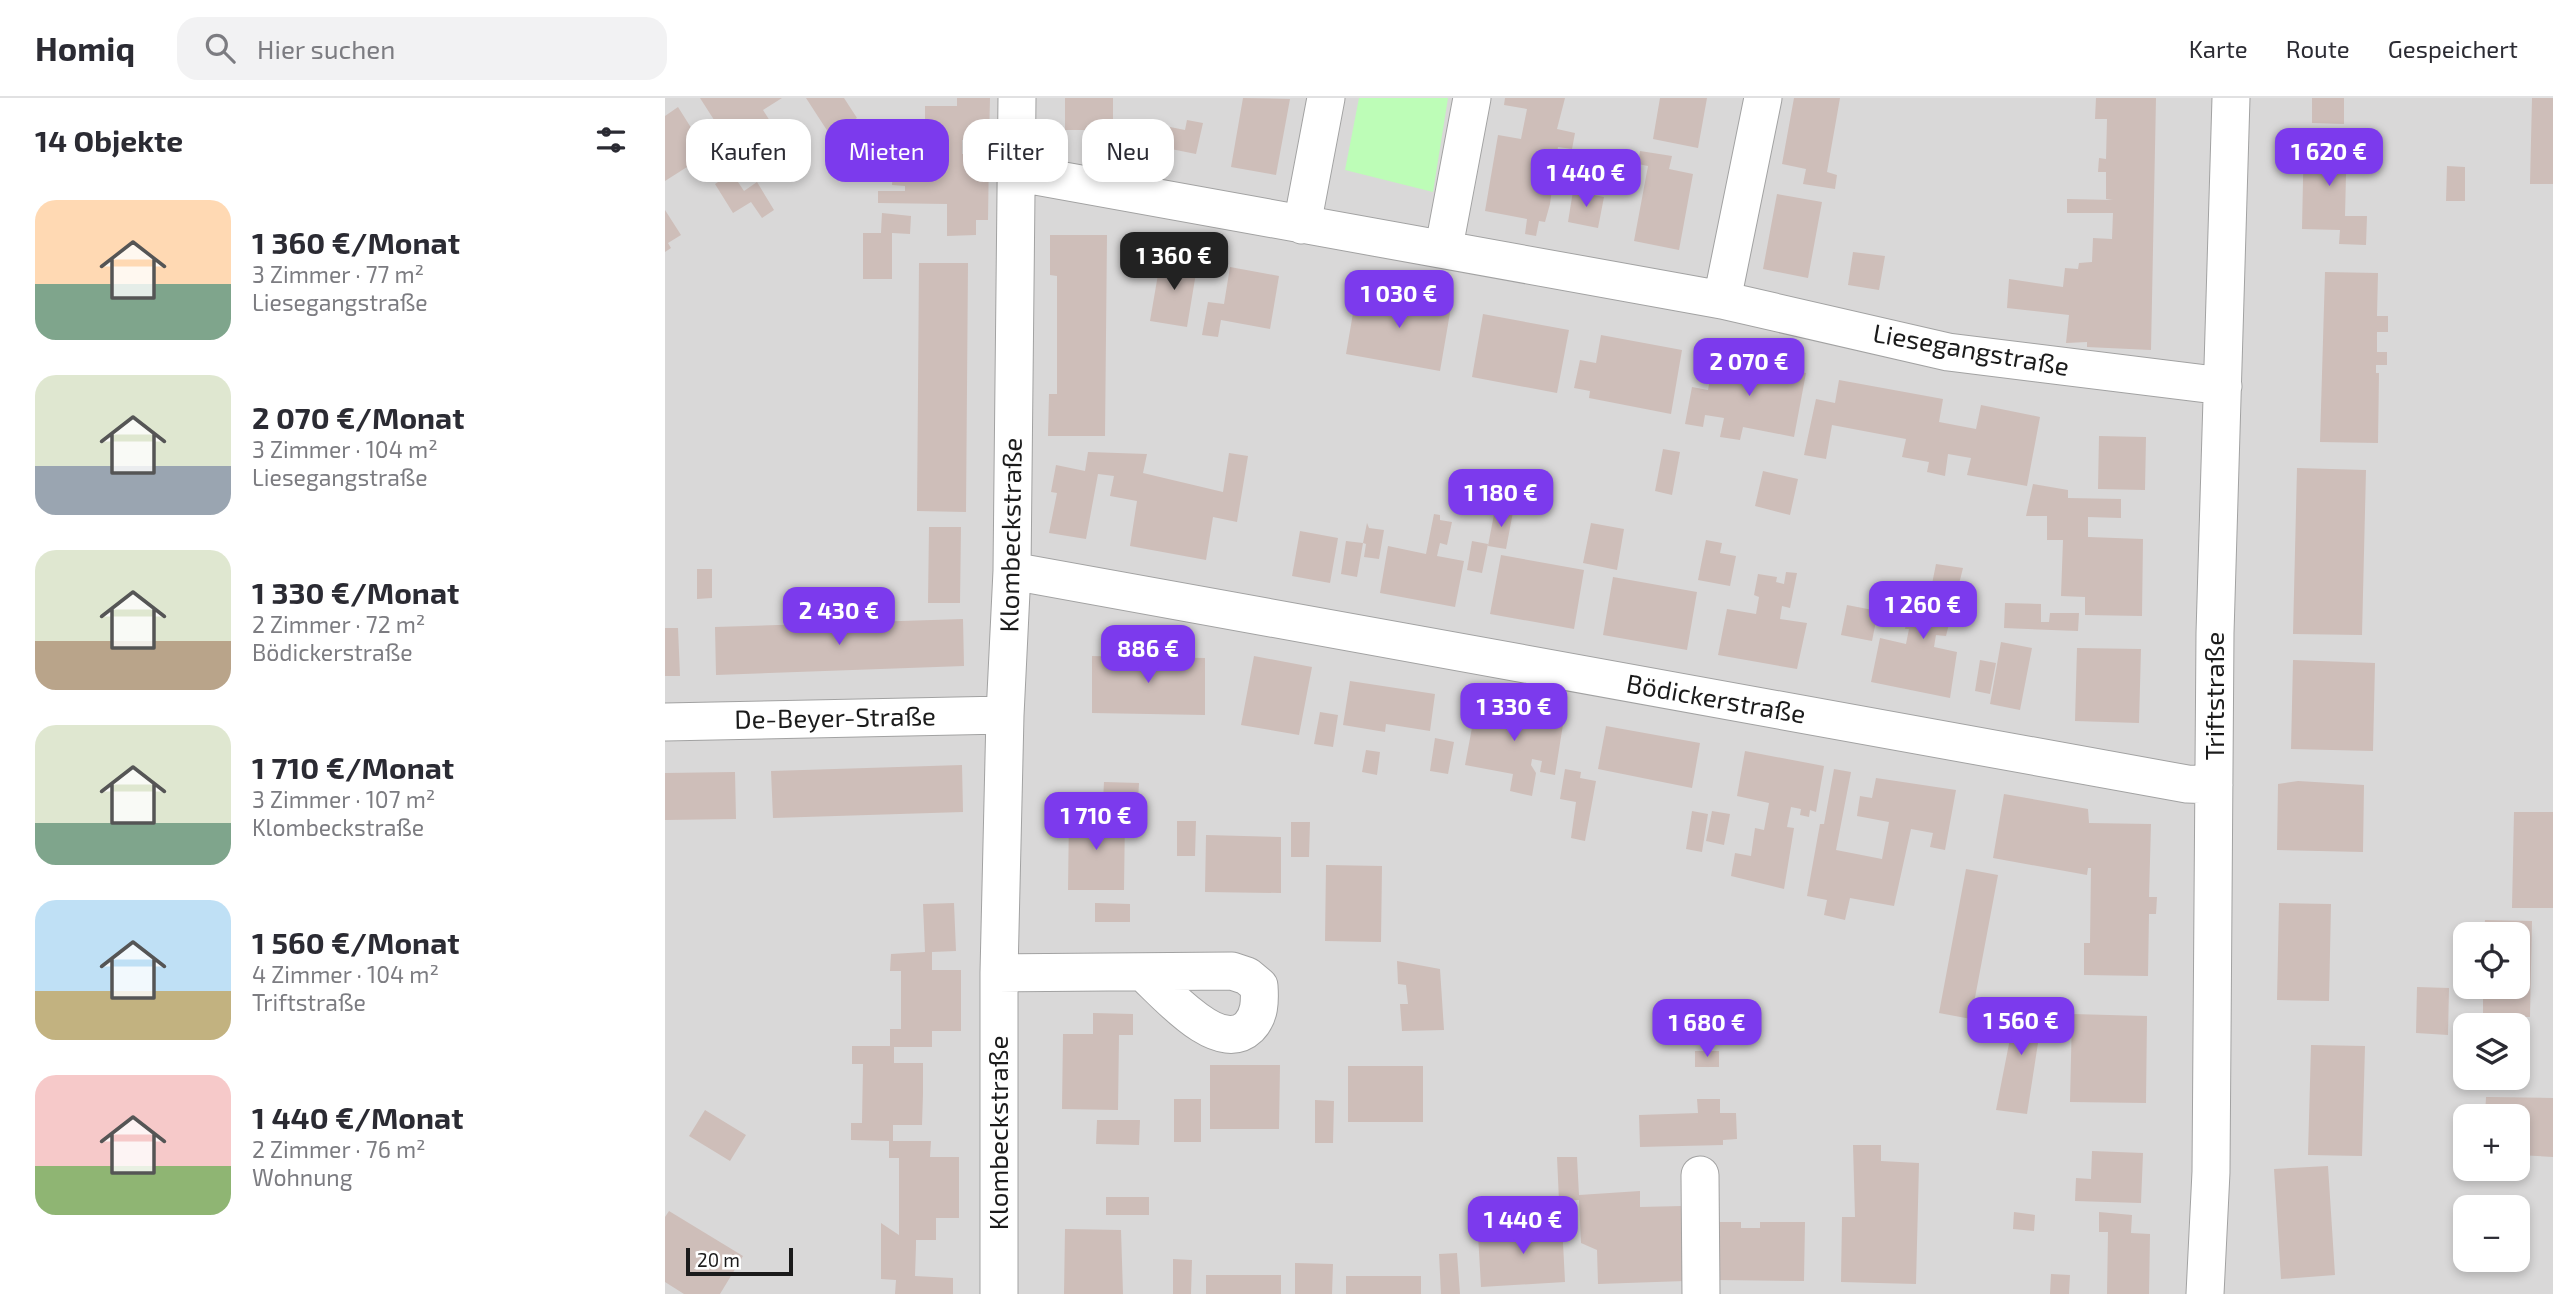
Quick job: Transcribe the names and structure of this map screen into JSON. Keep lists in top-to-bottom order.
{
  "streets": {
    "street": [
      "Liesegangstraße",
      "Klombeckstraße",
      "Triftstraße",
      "Bödickerstraße",
      "De-Beyer-Straße"
    ]
  },
  "crossings": [
    ["Liesegangstraße", "Triftstraße"],
    ["Klombeckstraße", "Bödickerstraße"],
    ["Klombeckstraße", "De-Beyer-Straße"],
    ["Triftstraße", "Bödickerstraße"]
  ],
  "scale_bar": "20 m",
  "page": {
    "header": "Homiq",
    "search": "Hier suchen",
    "nav": ["Karte", "Route", "Gespeichert"],
    "heading": "14 Objekte",
    "chip": [
      "Kaufen",
      "Mieten",
      "Filter",
      "Neu"
    ],
    "price": [
      "1 620 €",
      "1 440 €",
      "1 360 €",
      "1 030 €",
      "2 070 €",
      "1 180 €",
      "1 260 €",
      "2 430 €",
      "886 €",
      "1 330 €",
      "1 710 €",
      "1 560 €",
      "1 680 €",
      "1 440 €"
    ],
    "list": [
      {
        "name": "1 360 €/Monat",
        "note": "3 Zimmer · 77 m² · Liesegangstraße"
      },
      {
        "name": "2 070 €/Monat",
        "note": "3 Zimmer · 104 m² · Liesegangstraße"
      },
      {
        "name": "1 330 €/Monat",
        "note": "2 Zimmer · 72 m² · Bödickerstraße"
      },
      {
        "name": "1 710 €/Monat",
        "note": "3 Zimmer · 107 m² · Klombeckstraße"
      },
      {
        "name": "1 560 €/Monat",
        "note": "4 Zimmer · 104 m² · Triftstraße"
      },
      {
        "name": "1 440 €/Monat",
        "note": "2 Zimmer · 76 m² · Wohnung"
      }
    ],
    "map_buttons": ["+", "−"],
    "scale": "20 m"
  }
}
